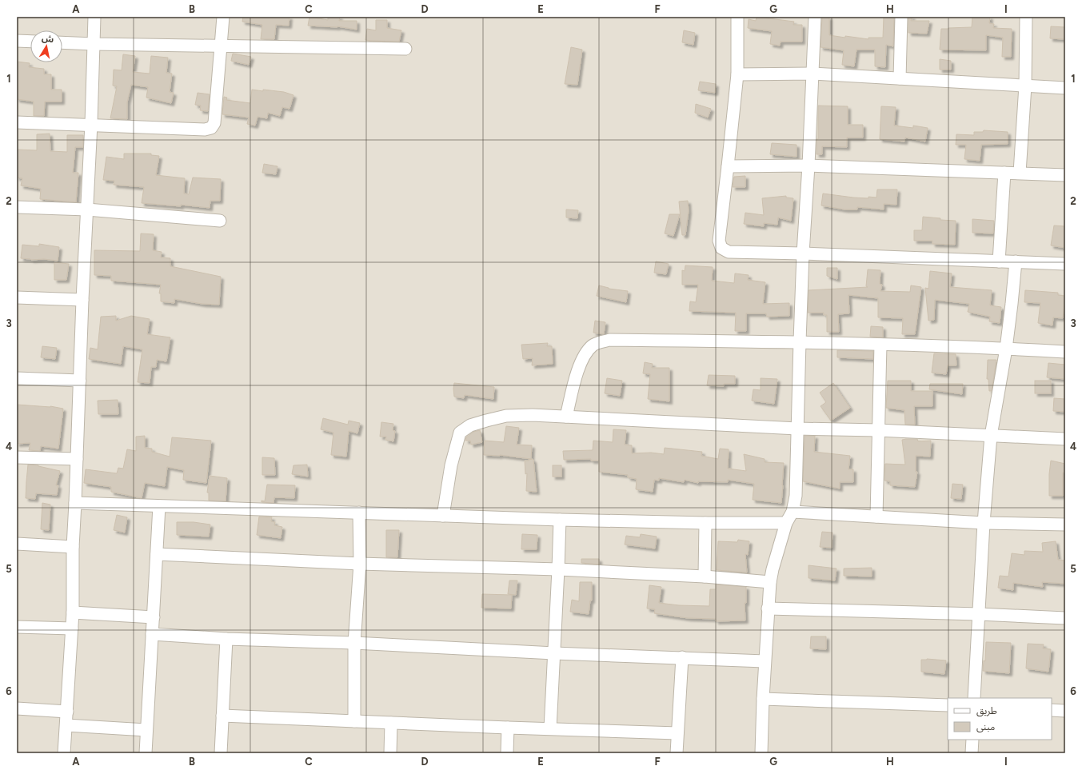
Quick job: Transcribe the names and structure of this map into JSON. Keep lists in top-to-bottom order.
{
  "legend": ["طريق", "مبنى"],
  "north": "top",
  "grid": {
    "columns": [
      "A",
      "B",
      "C",
      "D",
      "E",
      "F",
      "G",
      "H",
      "I"
    ],
    "rows": [
      "1",
      "2",
      "3",
      "4",
      "5",
      "6"
    ]
  }
}
